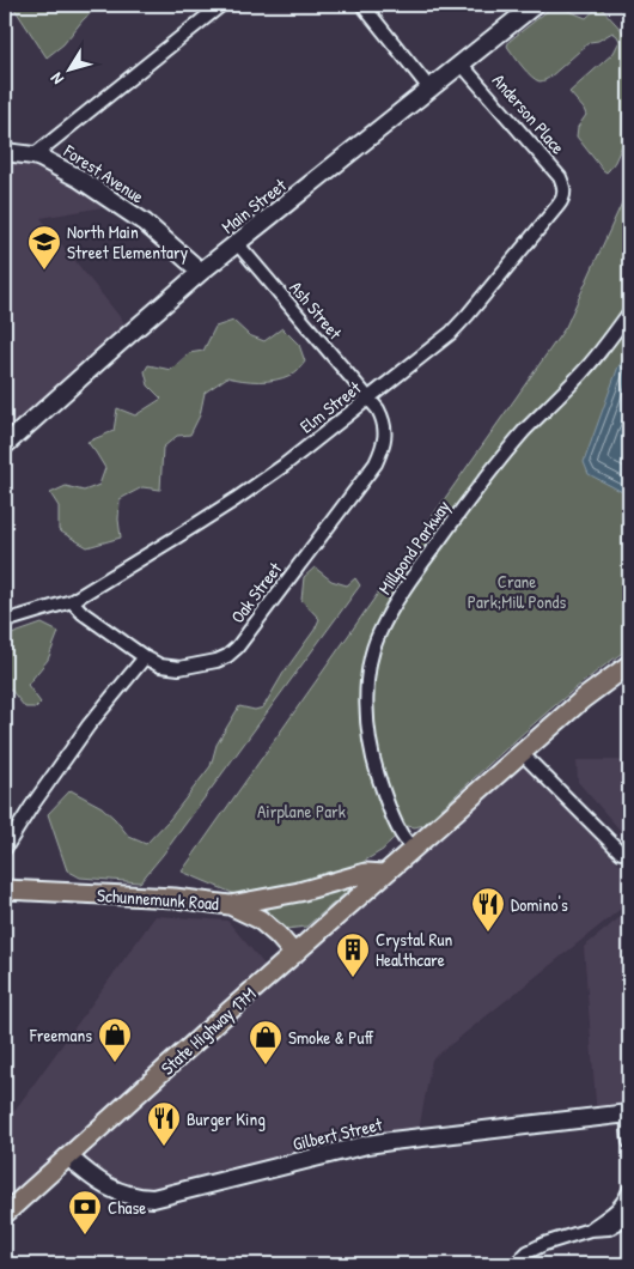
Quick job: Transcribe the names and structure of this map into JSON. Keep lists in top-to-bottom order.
{
  "streets": {
    "main road": ["Schunnemunk Road", "State Highway 17M"],
    "street": [
      "Anderson Place",
      "Forest Avenue",
      "Main Street",
      "Ash Street",
      "Elm Street",
      "Millpond Parkway",
      "Oak Street",
      "Gilbert Street"
    ]
  },
  "crossings": [
    ["Anderson Place", "Main Street"],
    ["Anderson Place", "Elm Street"],
    ["Forest Avenue", "Main Street"],
    ["Main Street", "Ash Street"],
    ["Ash Street", "Elm Street"],
    ["Ash Street", "Oak Street"],
    ["Elm Street", "Oak Street"],
    ["Millpond Parkway", "State Highway 17M"],
    ["Schunnemunk Road", "State Highway 17M"],
    ["State Highway 17M", "Gilbert Street"]
  ],
  "parks": ["Crane Park;Mill Ponds", "Airplane Park"],
  "places": {
    "school or university": ["North Main Street Elementary"],
    "restaurant": ["Domino's", "Burger King"],
    "building": ["Crystal Run Healthcare"],
    "shop": ["Freemans", "Smoke & Puff"],
    "bank": ["Chase"]
  },
  "north": "bottom left"
}
